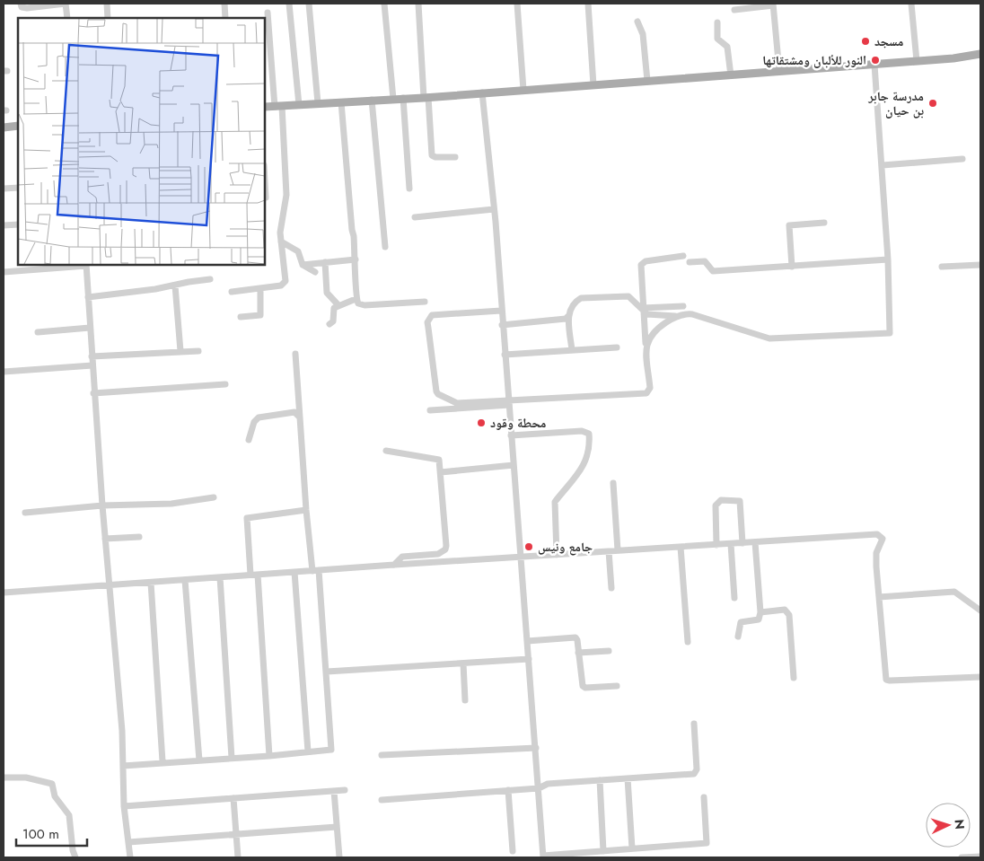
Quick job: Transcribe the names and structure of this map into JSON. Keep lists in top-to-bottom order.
{
  "places": [
    "مسجد",
    "النور للألبان ومشتقاتها",
    "مدرسة جابر بن حيان",
    "محطة وقود",
    "جامع ونيس"
  ],
  "scale_bar": "100 m",
  "north": "right"
}
